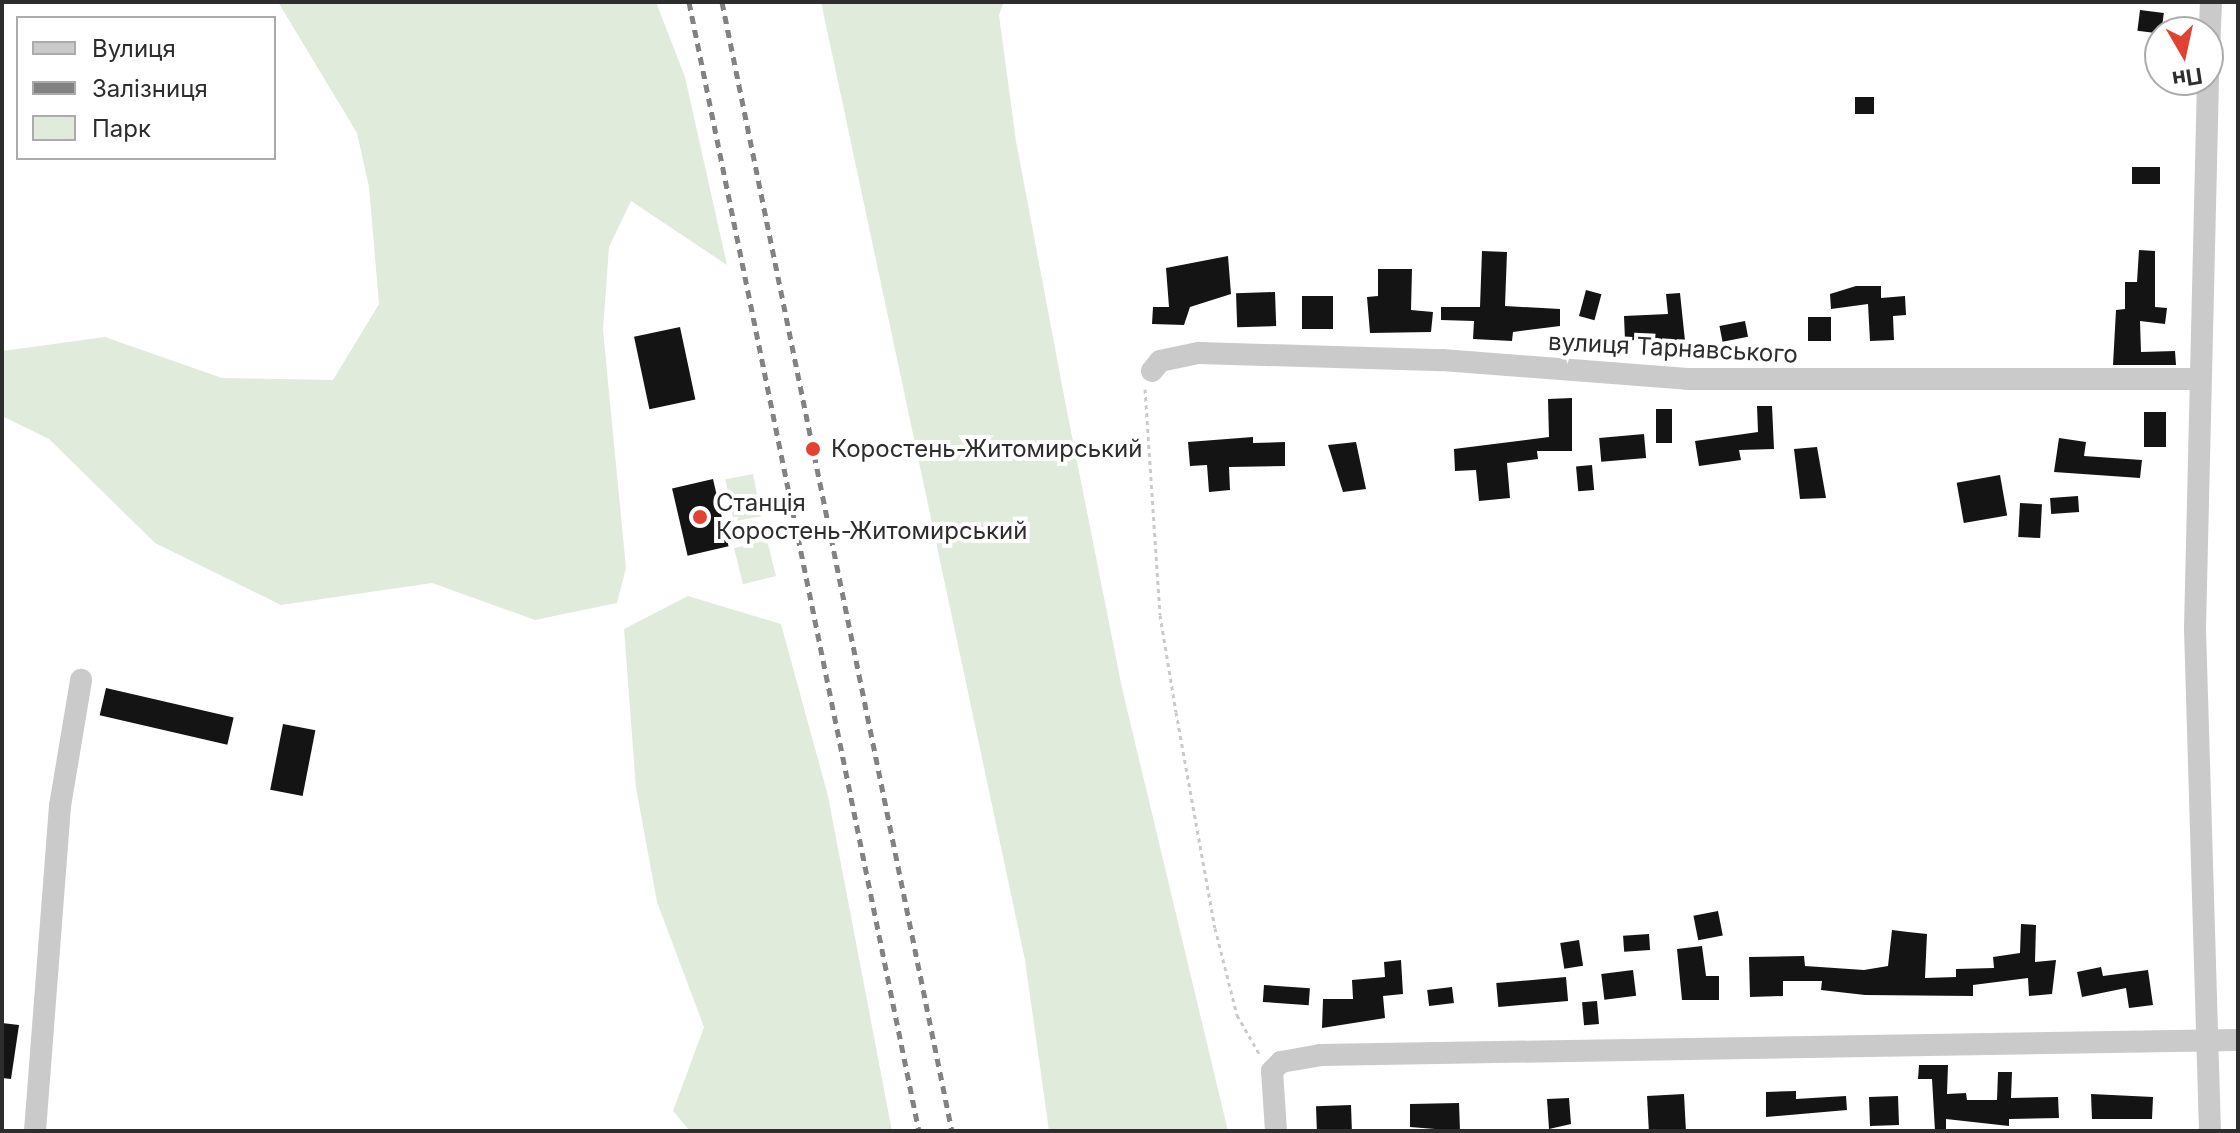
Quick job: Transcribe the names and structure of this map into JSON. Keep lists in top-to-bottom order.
{
  "streets": {
    "street": ["вулиця Тарнавського"]
  },
  "places": ["Коростень-Житомирський", "Станція Коростень-Житомирський"],
  "legend": ["Вулиця", "Залізниця", "Парк"],
  "north": "bottom"
}
